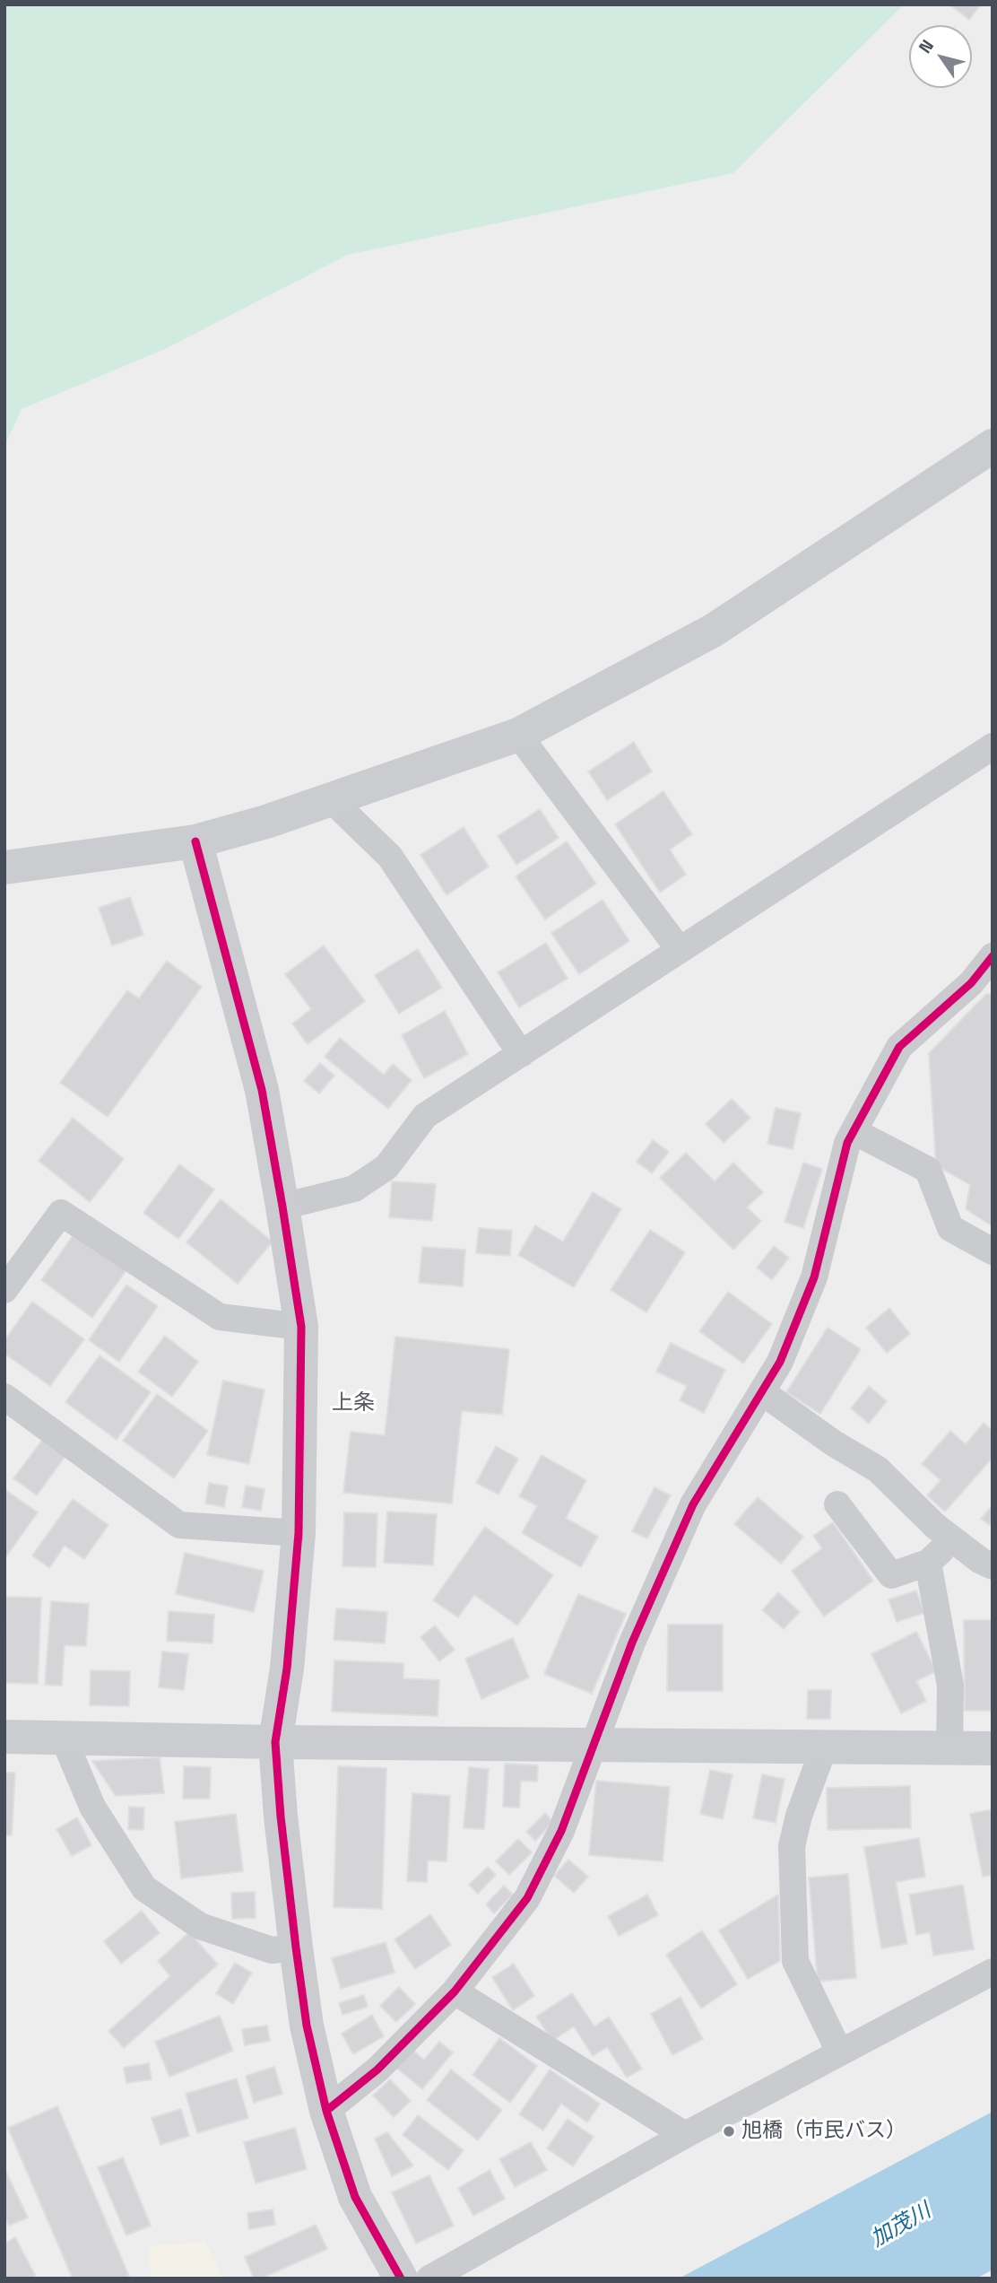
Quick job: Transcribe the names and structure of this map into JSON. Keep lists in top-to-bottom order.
{
  "districts": ["上条"],
  "water": ["加茂川"],
  "places": ["旭橋（市民バス）"],
  "north": "top left"
}
